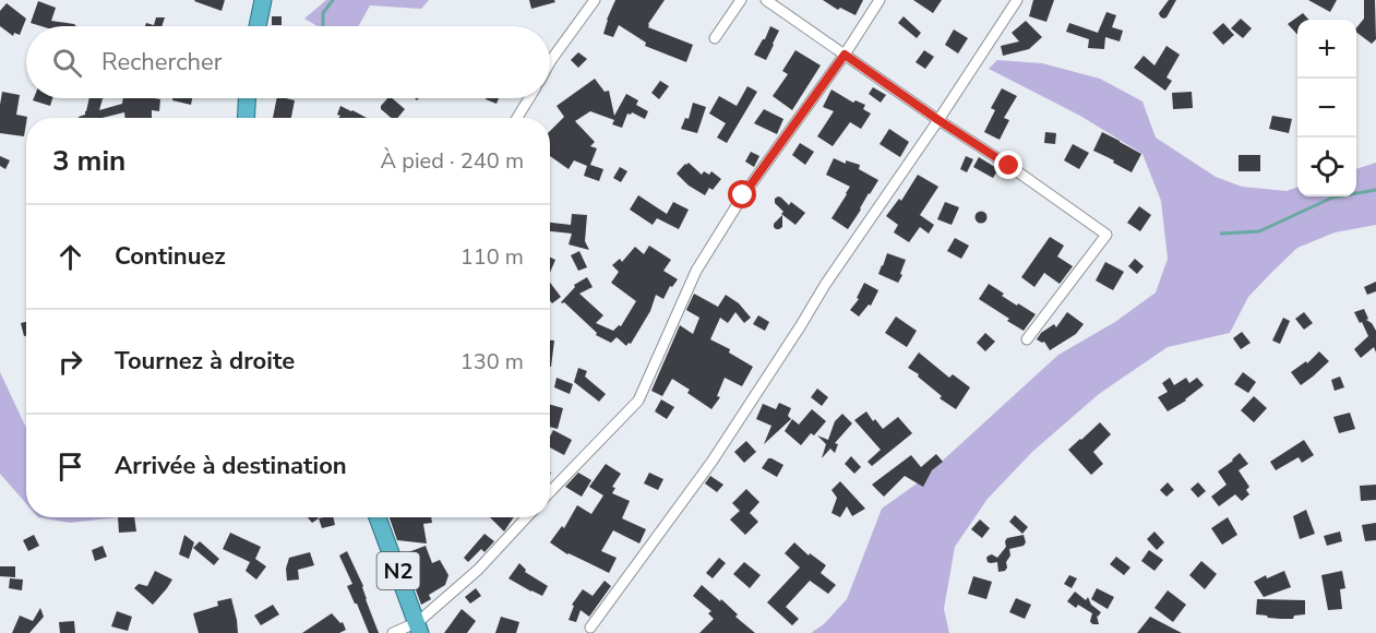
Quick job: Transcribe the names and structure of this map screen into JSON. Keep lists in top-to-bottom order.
{
  "streets": {
    "highway": ["N2"]
  },
  "page": {
    "map_buttons": ["+", "−"],
    "search": "Rechercher",
    "heading": ["3 min", "À pied · 240 m"],
    "list": [
      ["Continuez", "110 m"],
      ["Tournez à droite", "130 m"],
      "Arrivée à destination"
    ]
  }
}
